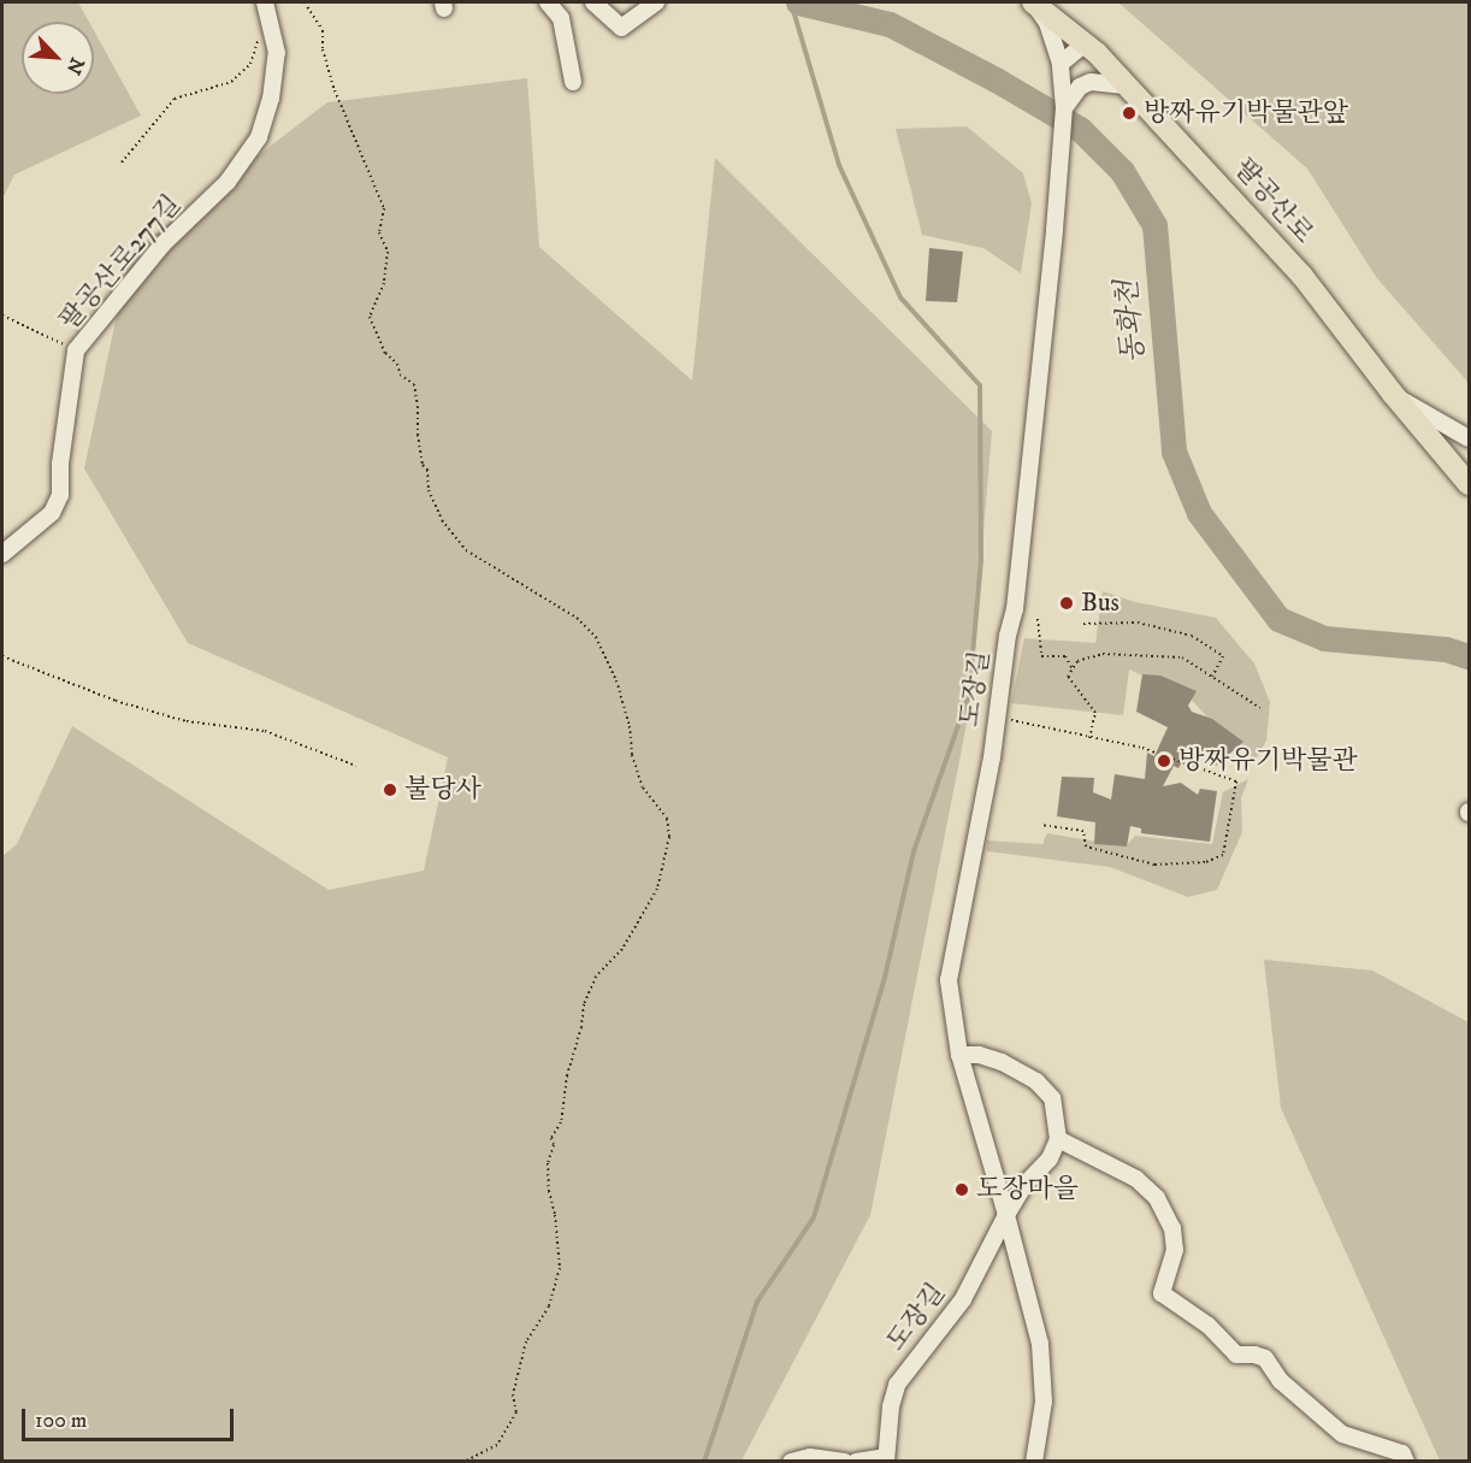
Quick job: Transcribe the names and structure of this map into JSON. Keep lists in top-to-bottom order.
{
  "streets": {
    "main road": ["팔공산로"],
    "street": ["팔공산로277길", "도장길"]
  },
  "crossings": [
    ["팔공산로", "도장길"]
  ],
  "water": ["동화천"],
  "places": [
    "방짜유기박물관앞",
    "Bus",
    "방짜유기박물관",
    "불당사",
    "도장마을"
  ],
  "scale_bar": "100 m",
  "north": "bottom right"
}
